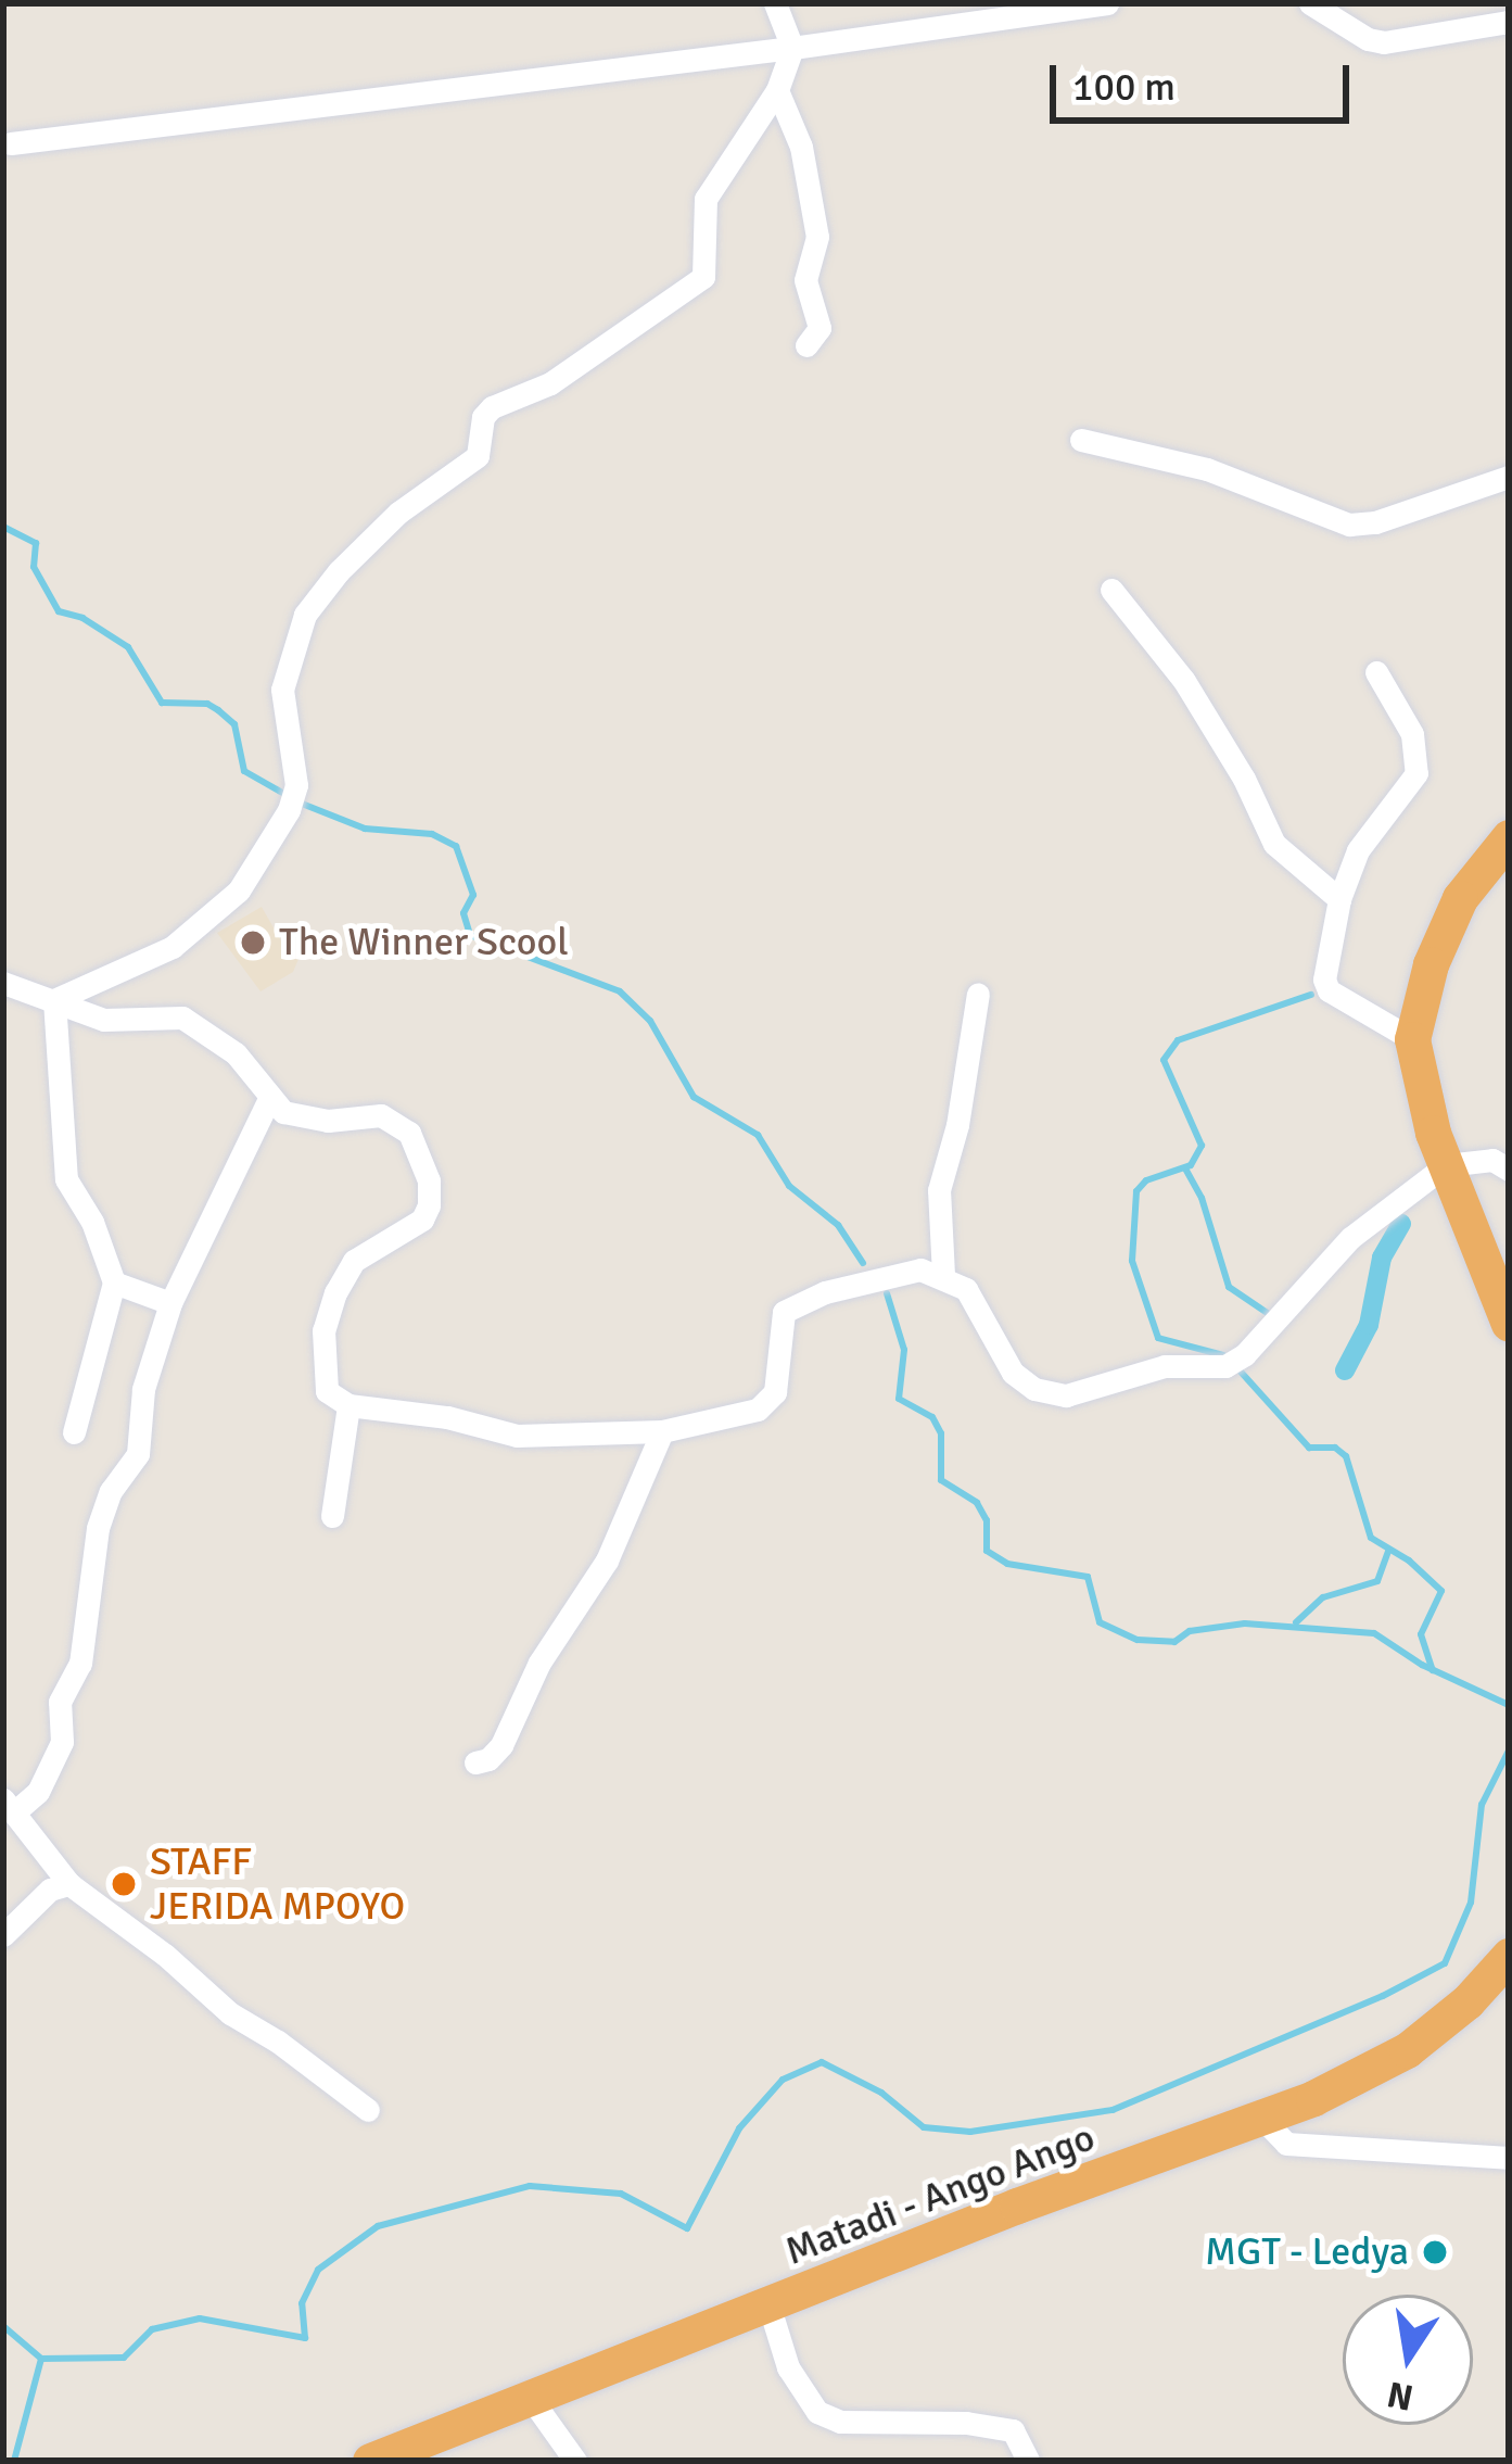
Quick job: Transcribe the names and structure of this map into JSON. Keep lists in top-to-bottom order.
{
  "streets": {
    "highway": ["Matadi - Ango Ango"]
  },
  "places": ["The Winner Scool", "STAFF JERIDA MPOYO", "MGT - Ledya"],
  "scale_bar": "100 m",
  "north": "bottom"
}
